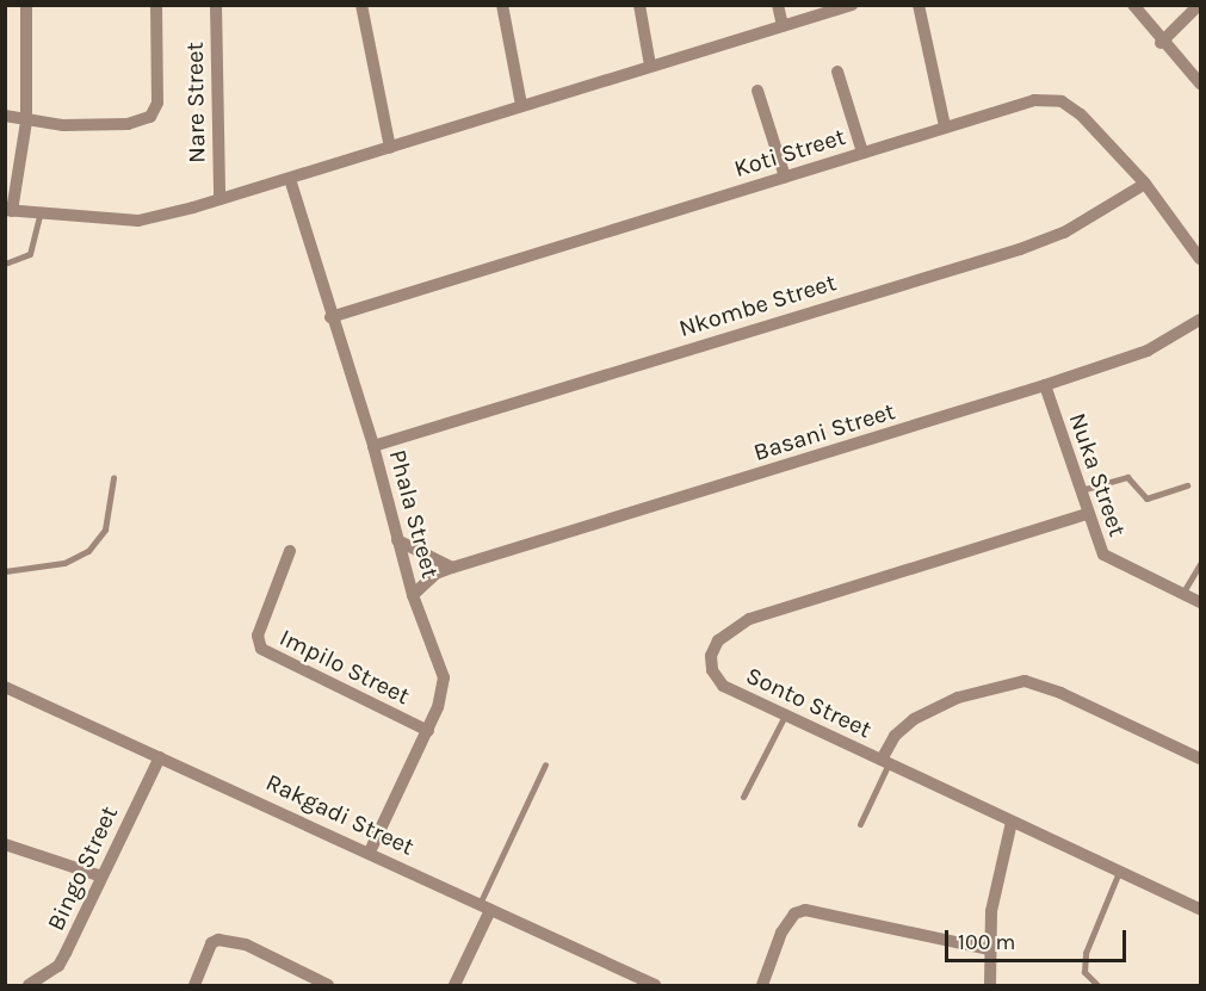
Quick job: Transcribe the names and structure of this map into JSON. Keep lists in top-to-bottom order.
{
  "streets": {
    "street": [
      "Nare Street",
      "Koti Street",
      "Nkombe Street",
      "Basani Street",
      "Nuka Street",
      "Phala Street",
      "Impilo Street",
      "Sonto Street",
      "Rakgadi Street",
      "Bingo Street"
    ]
  },
  "crossings": [
    ["Koti Street", "Nkombe Street"],
    ["Koti Street", "Phala Street"],
    ["Nkombe Street", "Phala Street"],
    ["Basani Street", "Nuka Street"],
    ["Basani Street", "Phala Street"],
    ["Nuka Street", "Sonto Street"],
    ["Phala Street", "Impilo Street"],
    ["Phala Street", "Rakgadi Street"],
    ["Rakgadi Street", "Bingo Street"]
  ],
  "scale_bar": "100 m"
}
